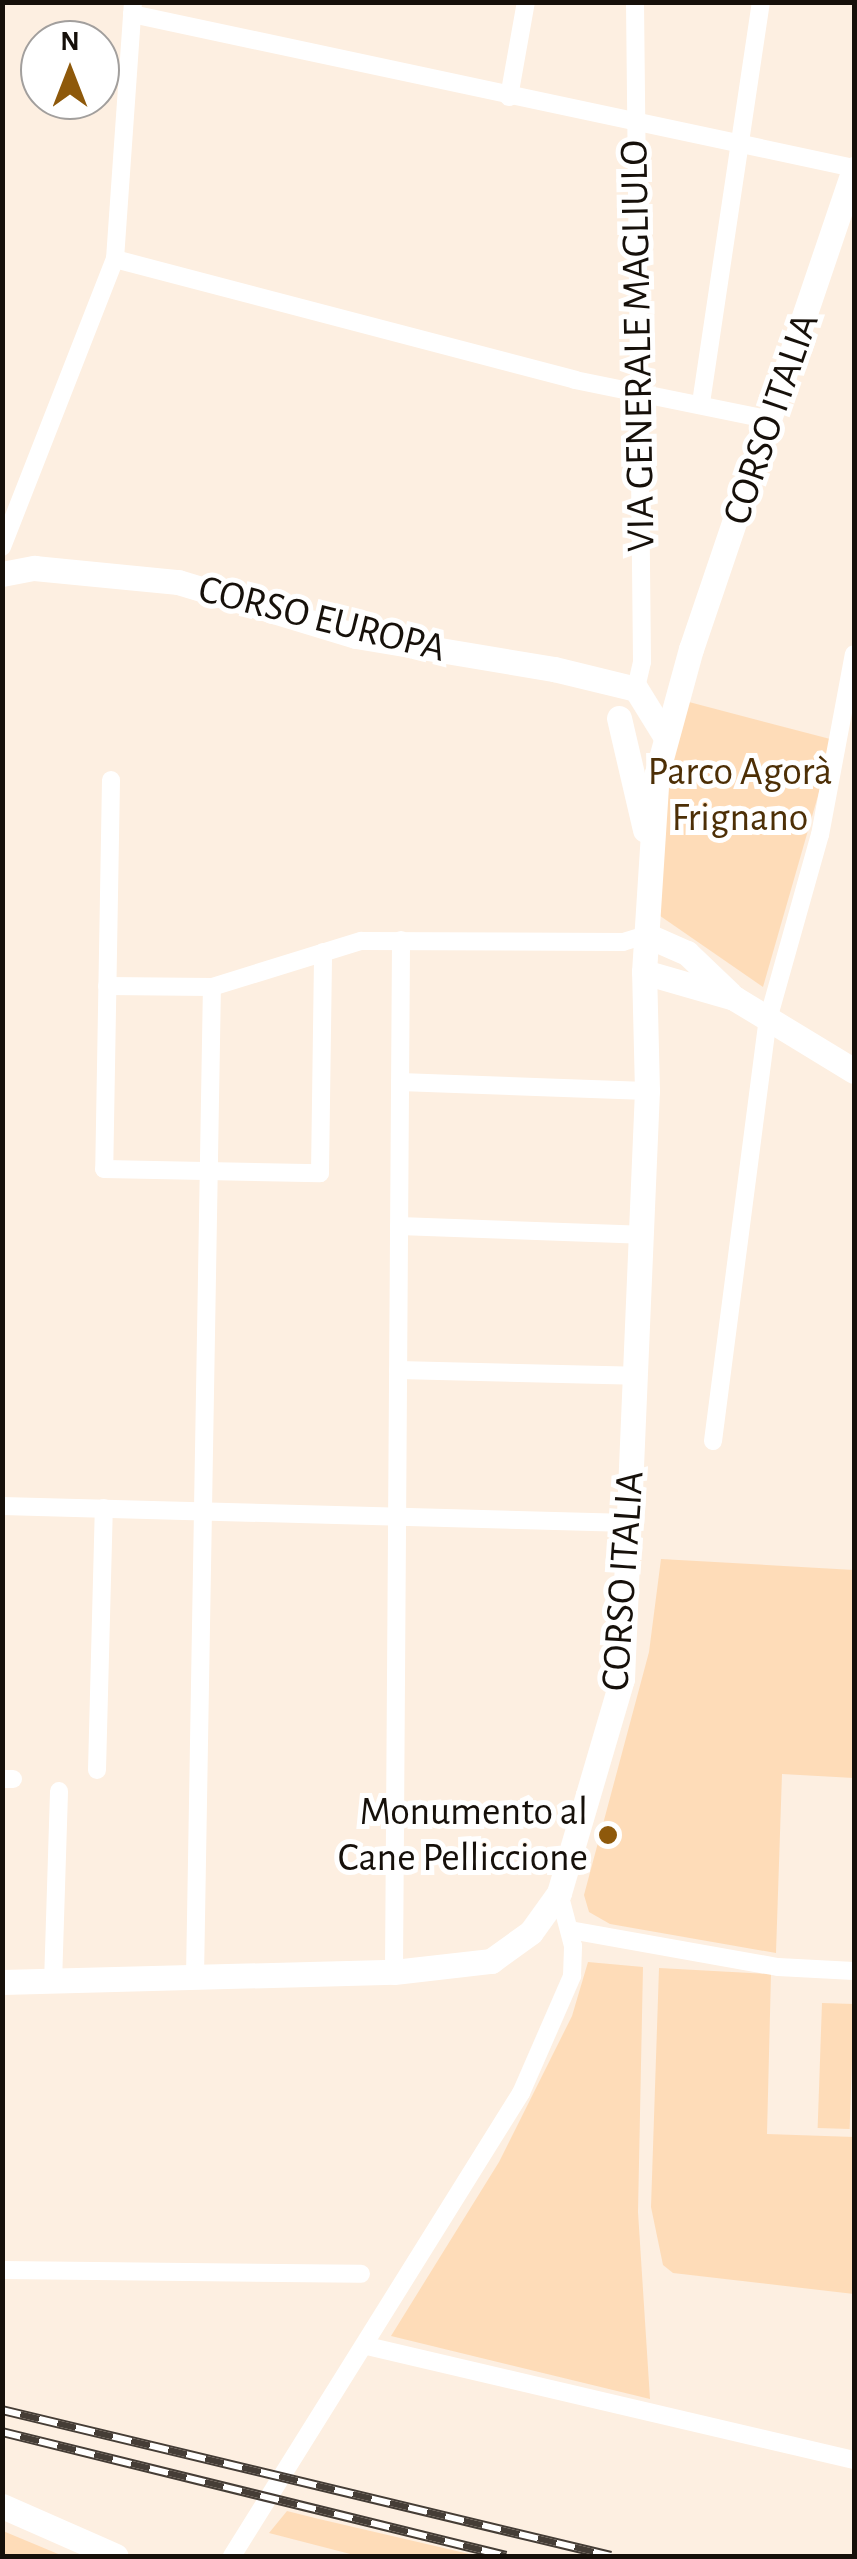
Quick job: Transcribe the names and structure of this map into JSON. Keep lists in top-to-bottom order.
{
  "streets": {
    "street": ["VIA GENERALE MAGLIULO", "CORSO ITALIA", "CORSO EUROPA"]
  },
  "parks": ["Parco Agorà Frignano"],
  "places": ["Monumento al Cane Pelliccione"],
  "north": "top"
}
